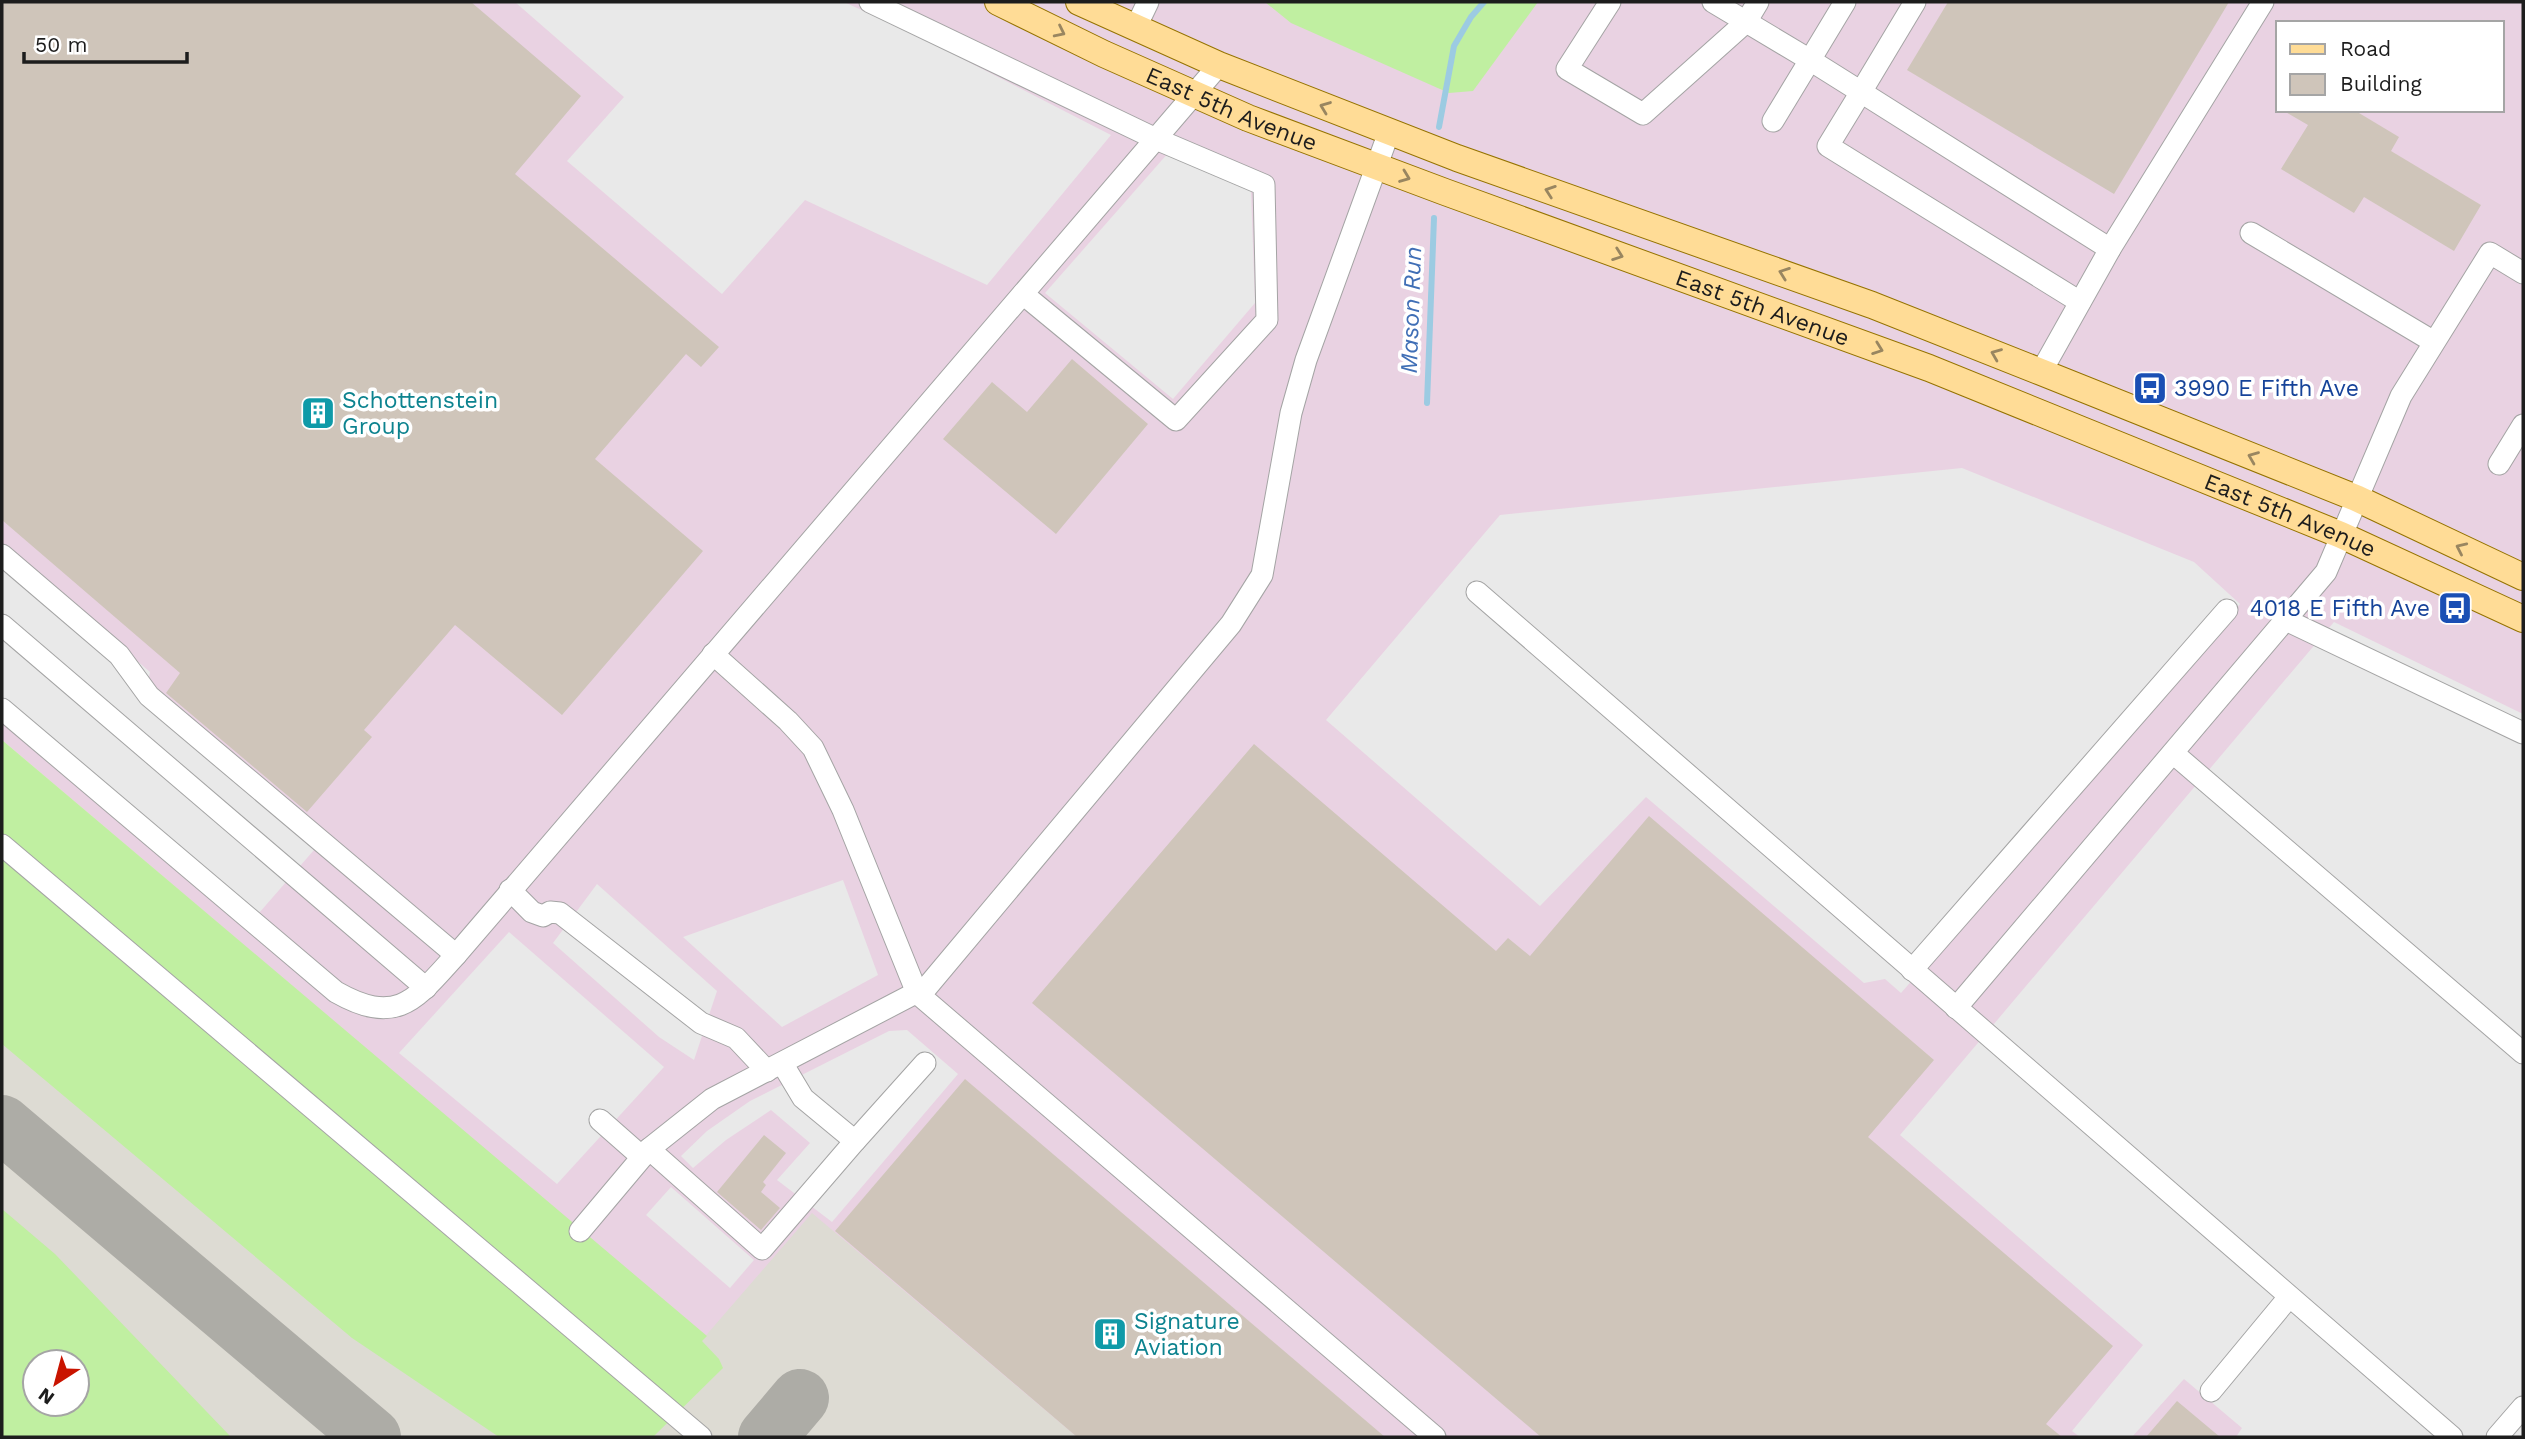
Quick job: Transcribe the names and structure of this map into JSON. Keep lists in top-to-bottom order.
{
  "streets": {
    "main road": ["East 5th Avenue"]
  },
  "water": ["Mason Run"],
  "places": {
    "bus stop": ["3990 E Fifth Ave", "4018 E Fifth Ave"],
    "building": ["Schottenstein Group", "Signature Aviation"]
  },
  "legend": ["Road", "Building"],
  "scale_bar": "50 m",
  "north": "bottom left"
}
